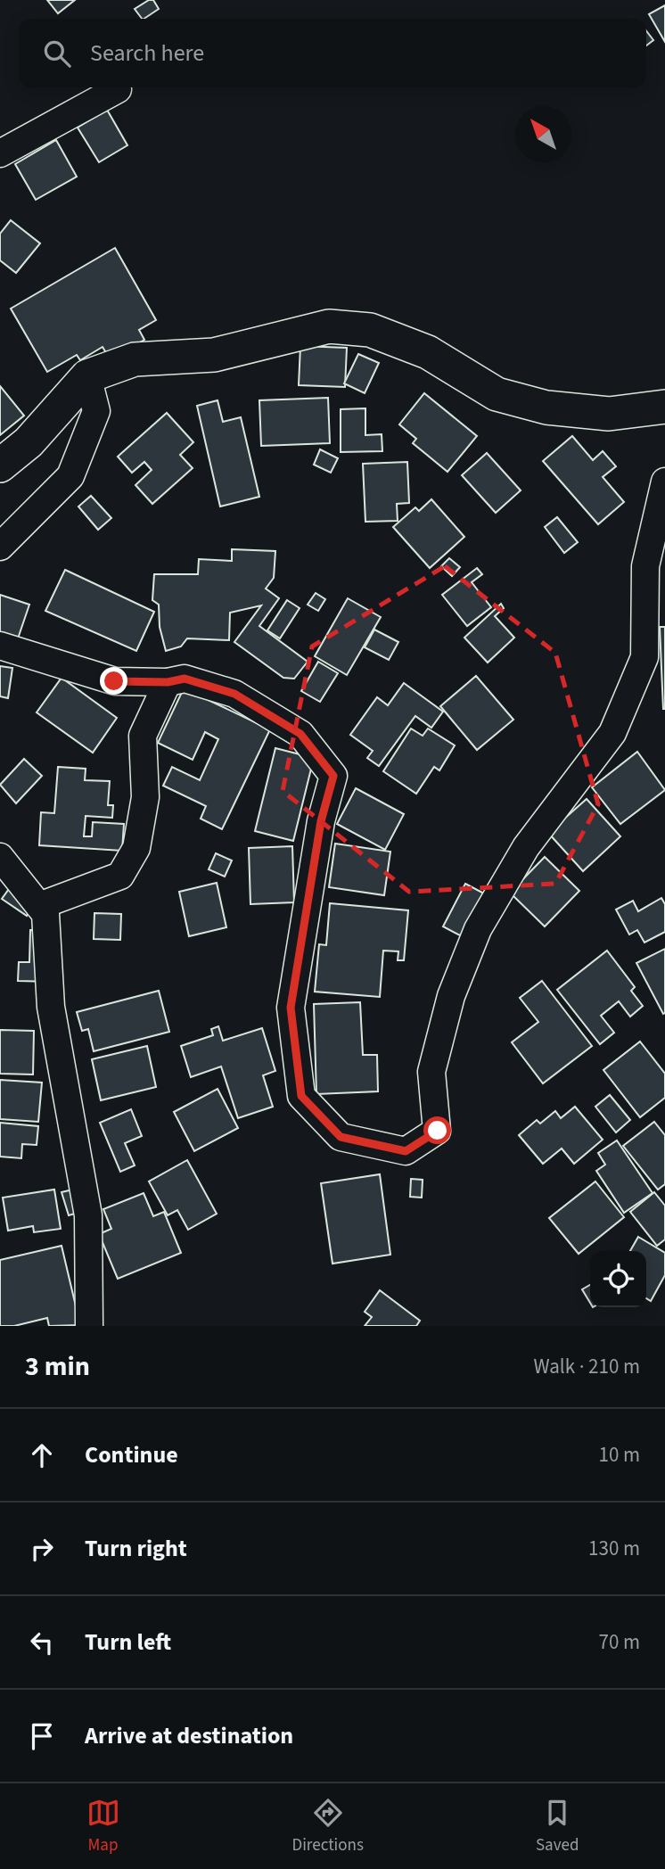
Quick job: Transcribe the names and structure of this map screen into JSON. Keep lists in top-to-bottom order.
{
  "north": "top left",
  "page": {
    "search": "Search here",
    "heading": ["3 min", "Walk · 210 m"],
    "list": [
      ["Continue", "10 m"],
      ["Turn right", "130 m"],
      ["Turn left", "70 m"],
      "Arrive at destination"
    ],
    "nav": ["Map", "Directions", "Saved"]
  }
}
